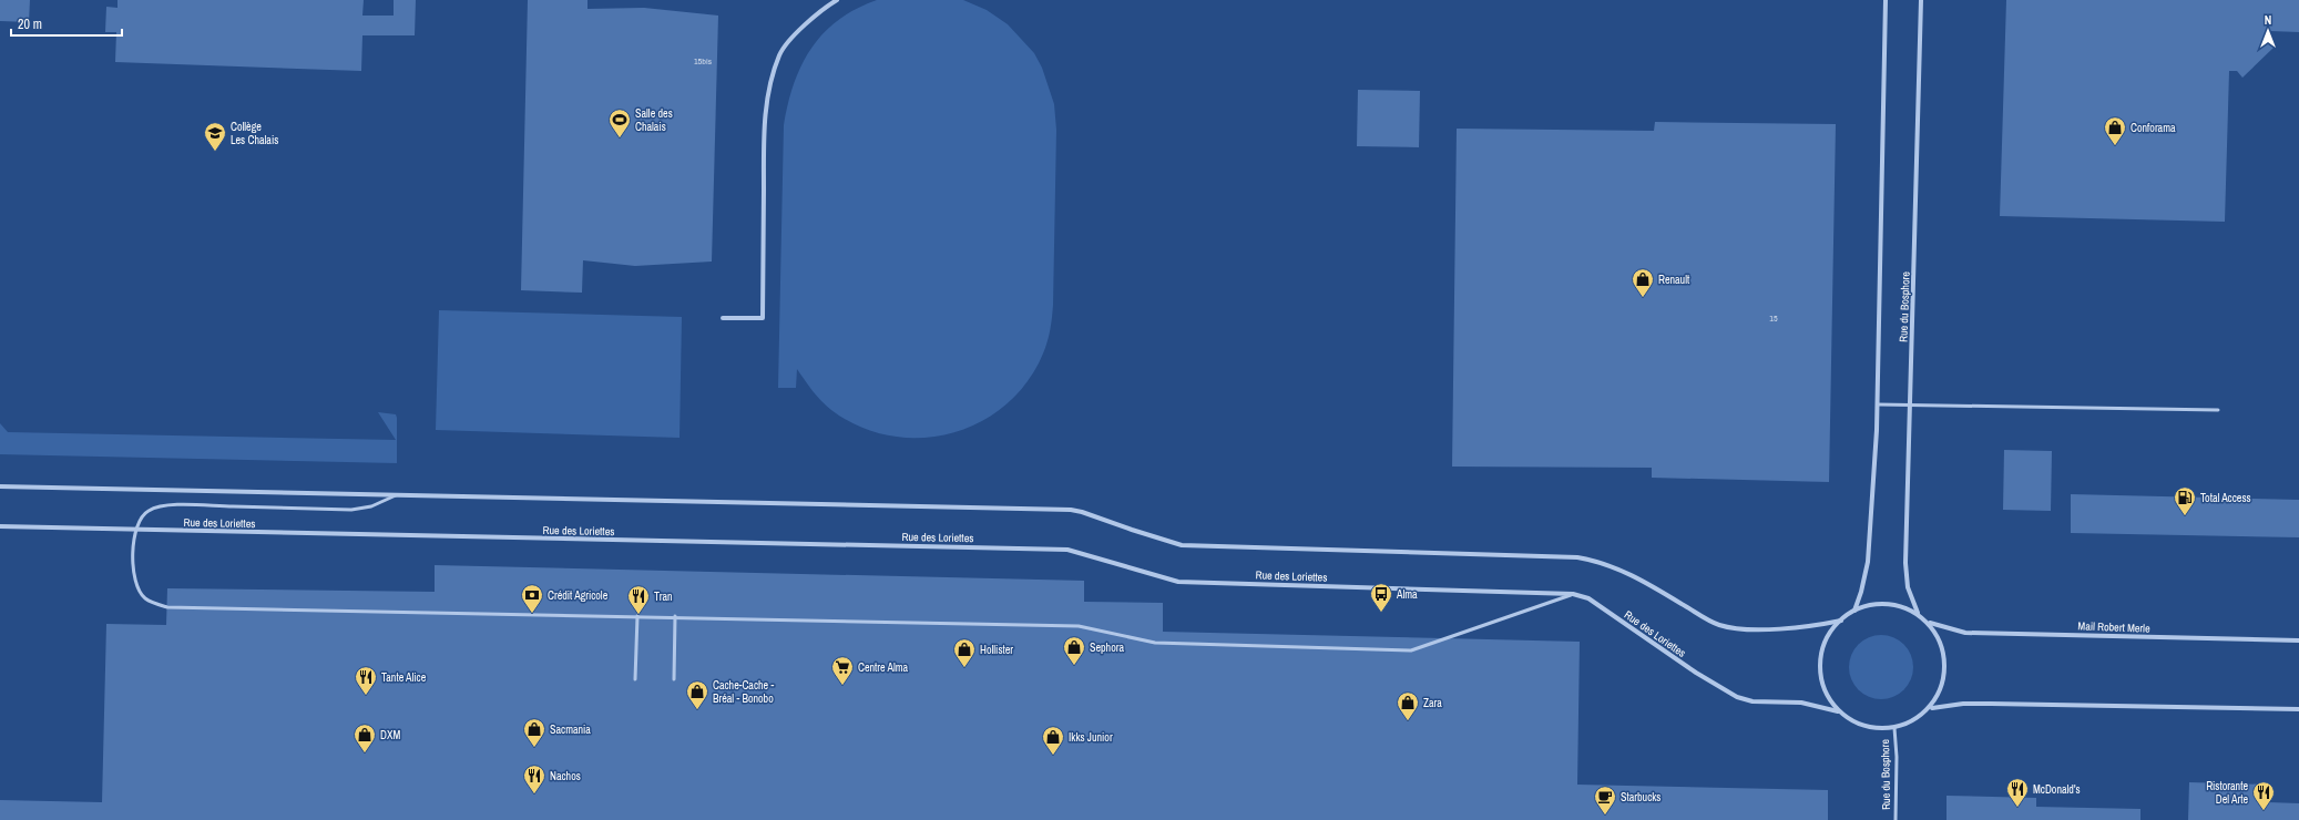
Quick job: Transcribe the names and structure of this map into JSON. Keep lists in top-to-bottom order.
{
  "streets": {
    "street": ["Rue du Bosphore", "Rue des Loriettes", "Mail Robert Merle"]
  },
  "crossings": [
    ["Rue du Bosphore", "Rue des Loriettes"],
    ["Rue du Bosphore", "Mail Robert Merle"],
    ["Rue des Loriettes", "Mail Robert Merle"]
  ],
  "places": {
    "sports": ["Salle des Chalais"],
    "shop": [
      "Conforama",
      "Renault",
      "Sephora",
      "Hollister",
      "Cache-Cache - Bréal - Bonobo",
      "Zara",
      "Sacmania",
      "DXM",
      "Ikks Junior"
    ],
    "school or university": ["Collège Les Chalais"],
    "fuel station": ["Total Access"],
    "bus stop": ["Alma"],
    "bank": ["Crédit Agricole"],
    "restaurant": [
      "Tran",
      "Tante Alice",
      "Nachos",
      "McDonald's",
      "Ristorante Del Arte"
    ],
    "supermarket": ["Centre Alma"],
    "cafe": ["Starbucks"]
  },
  "house_numbers": ["15bis", "15"],
  "scale_bar": "20 m",
  "north": "top"
}
